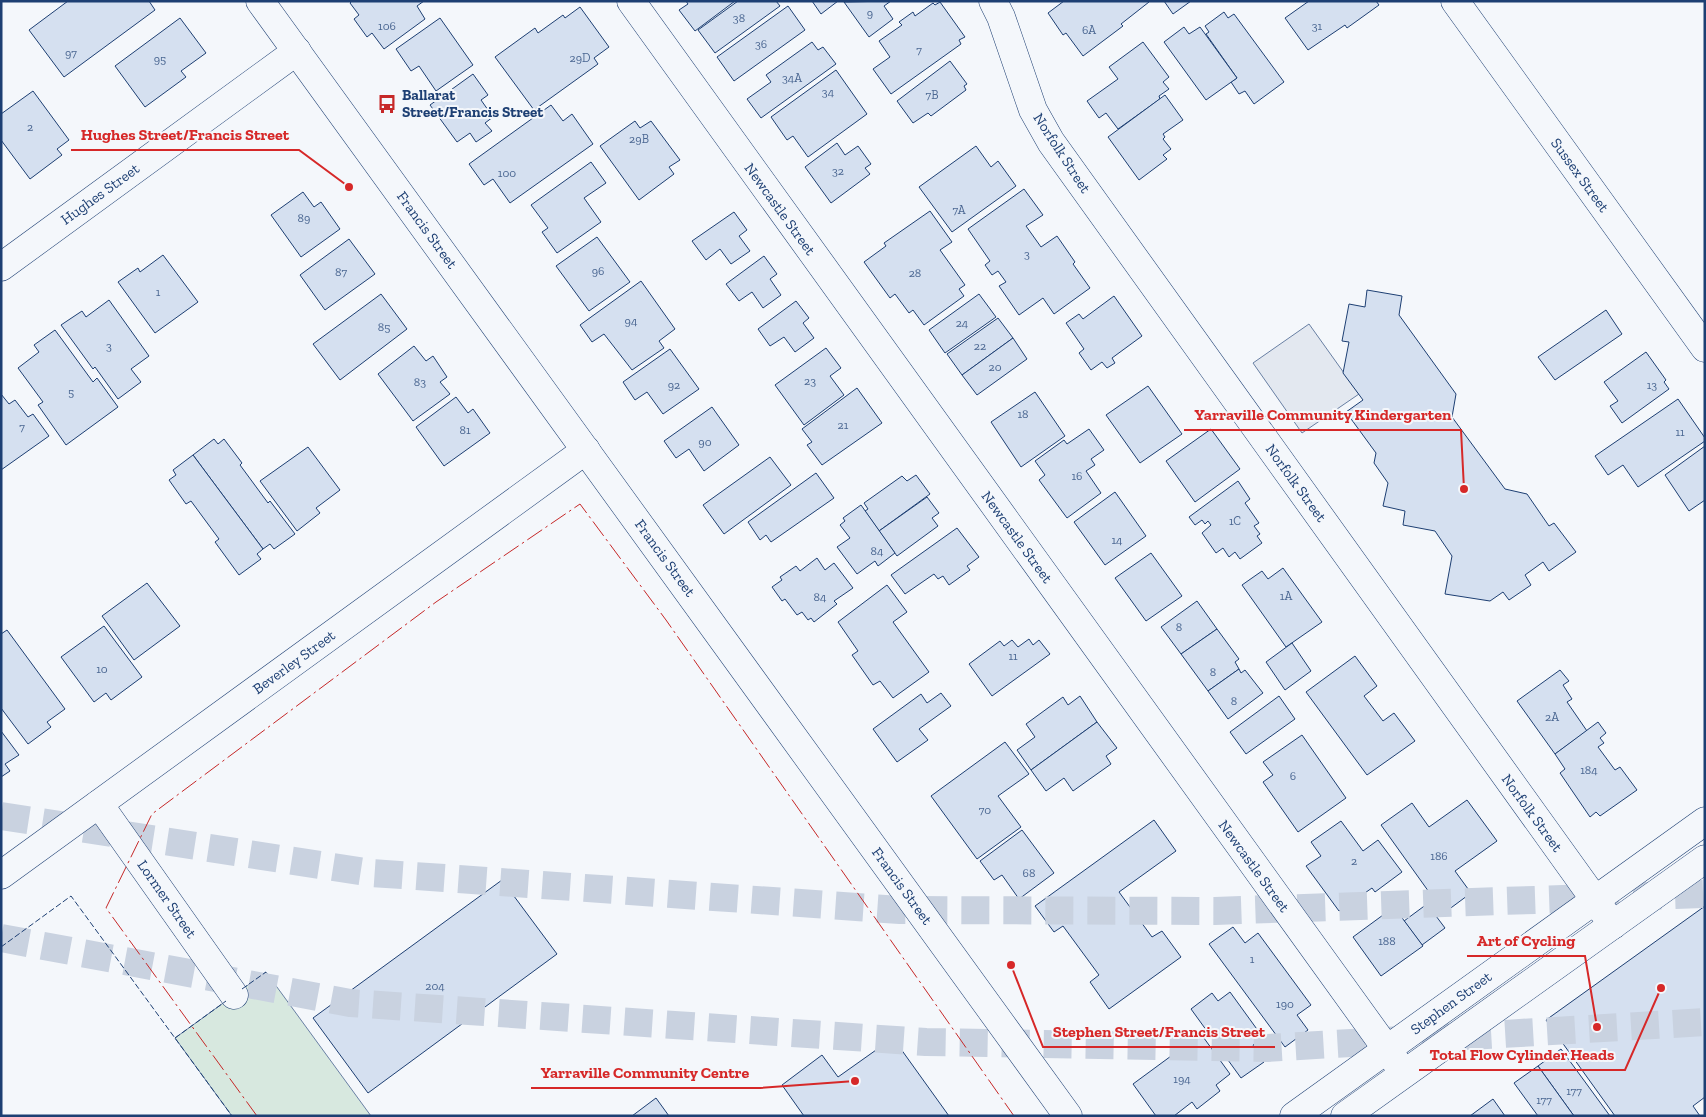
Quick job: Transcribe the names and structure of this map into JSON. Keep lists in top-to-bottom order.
{
  "streets": {
    "street": [
      "Norfolk Street",
      "Sussex Street",
      "Hughes Street",
      "Newcastle Street",
      "Francis Street",
      "Beverley Street",
      "Lormer Street",
      "Stephen Street"
    ]
  },
  "crossings": [
    ["Norfolk Street", "Stephen Street"],
    ["Hughes Street", "Francis Street"],
    ["Newcastle Street", "Stephen Street"],
    ["Francis Street", "Beverley Street"],
    ["Beverley Street", "Lormer Street"]
  ],
  "places": {
    "bus stop": ["Ballarat Street/Francis Street"],
    "other": [
      "Hughes Street/Francis Street",
      "Yarraville Community Kindergarten",
      "Stephen Street/Francis Street",
      "Total Flow Cylinder Heads",
      "Art of Cycling",
      "Yarraville Community Centre"
    ]
  },
  "house_numbers": [
    "9",
    "38",
    "106",
    "31",
    "6A",
    "36",
    "7",
    "97",
    "29D",
    "95",
    "34A",
    "34",
    "7B",
    "2",
    "29B",
    "32",
    "100",
    "7A",
    "89",
    "3",
    "96",
    "87",
    "28",
    "1",
    "94",
    "24",
    "85",
    "3",
    "22",
    "20",
    "23",
    "83",
    "92",
    "13",
    "5",
    "18",
    "21",
    "7",
    "81",
    "11",
    "90",
    "16",
    "1C",
    "14",
    "84",
    "1A",
    "84",
    "8",
    "11",
    "10",
    "8",
    "8",
    "2A",
    "184",
    "6",
    "70",
    "186",
    "2",
    "68",
    "188",
    "1",
    "204",
    "190",
    "194",
    "177",
    "177"
  ]
}
